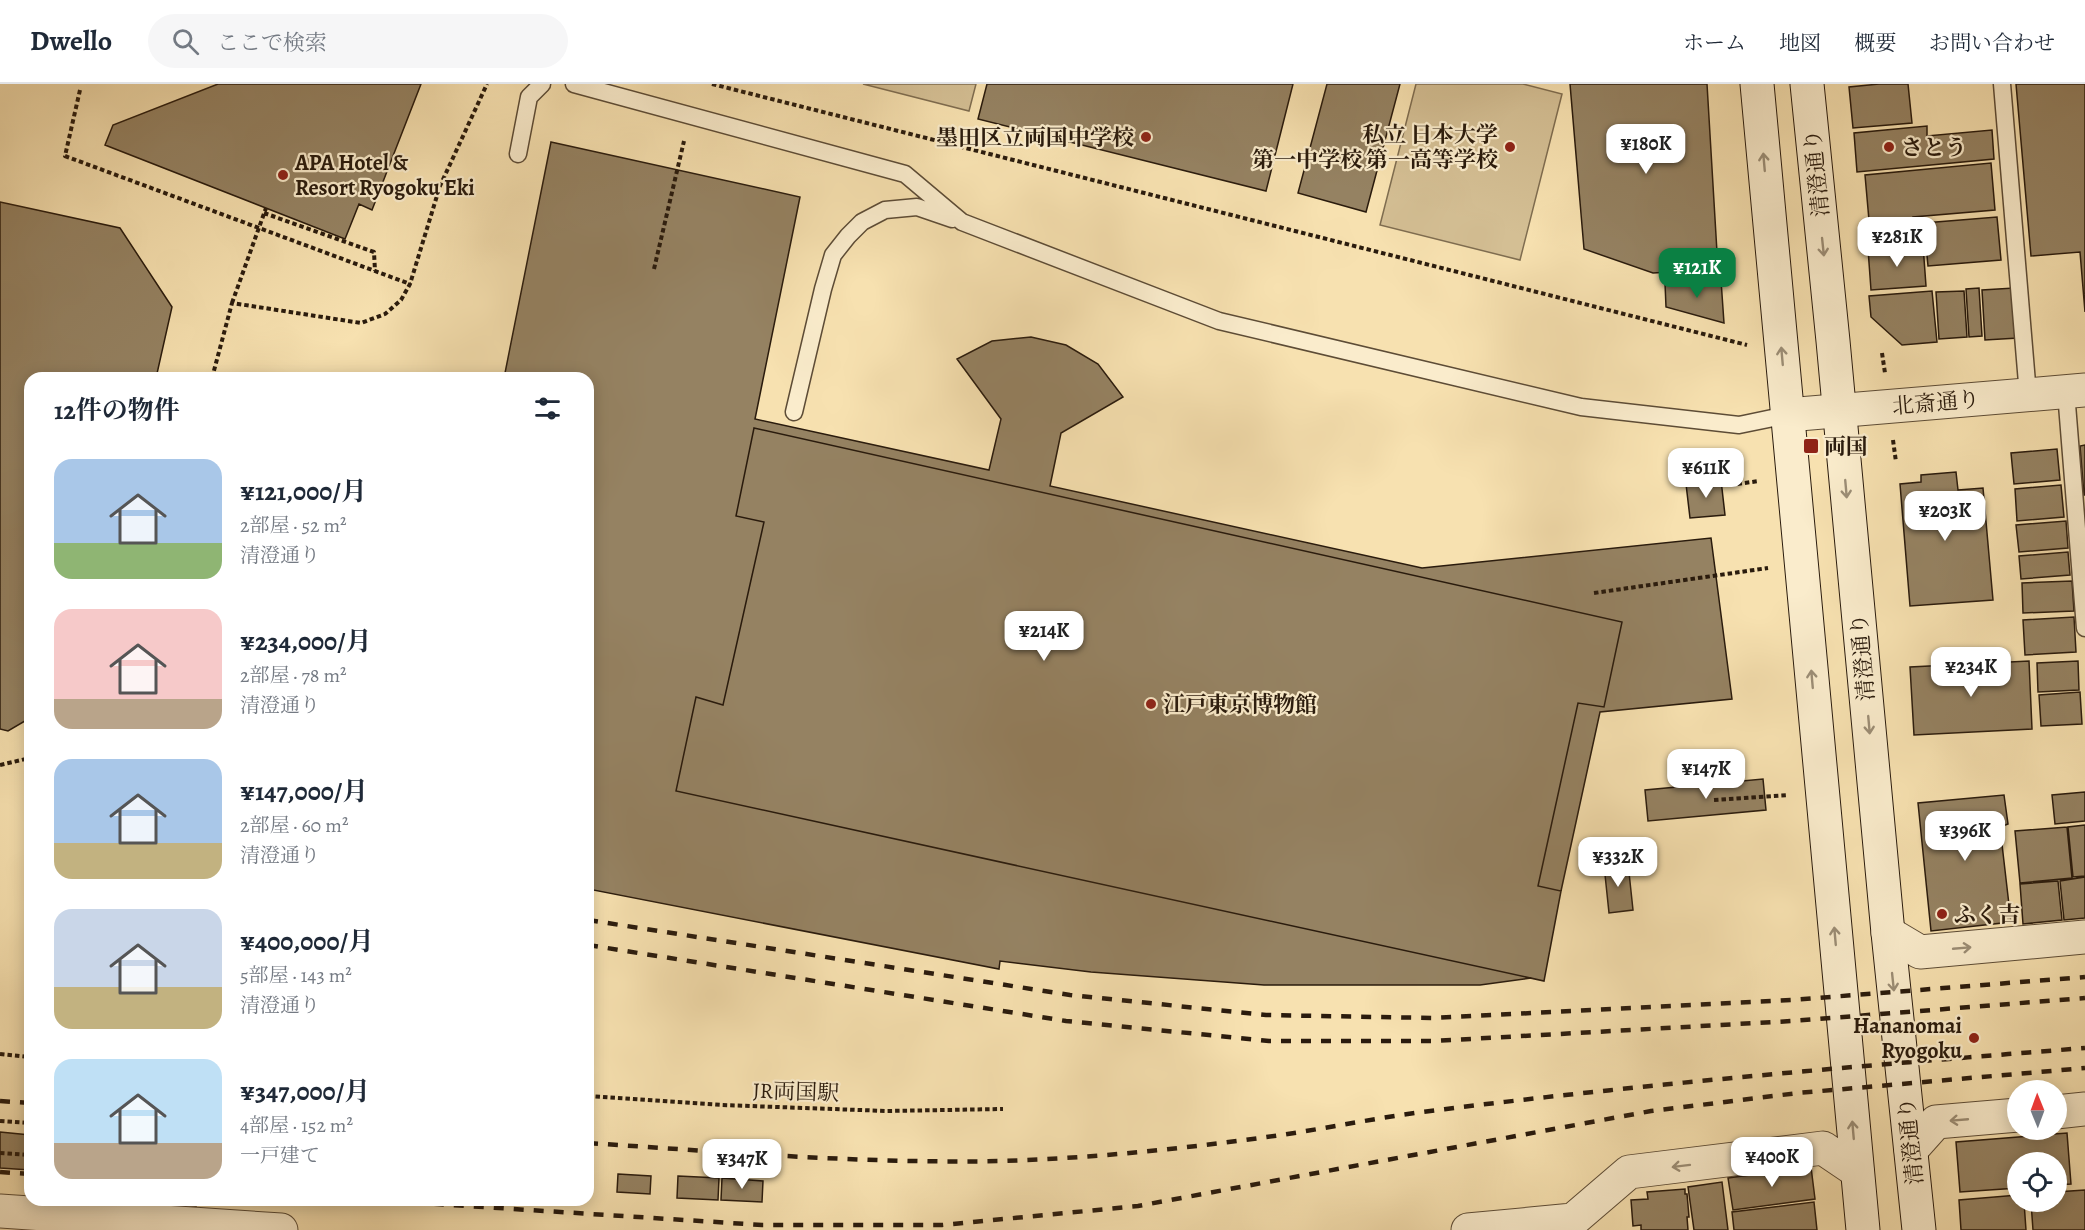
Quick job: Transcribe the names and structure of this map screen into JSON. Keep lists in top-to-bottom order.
{
  "streets": {
    "main road": ["清澄通り", "北斎通り"],
    "path": ["JR両国駅"]
  },
  "crossings": [
    ["清澄通り", "北斎通り"]
  ],
  "places": {
    "other": [
      "墨田区立両国中学校",
      "私立 日本大学 第一中学校 第一高等学校",
      "さとう",
      "APA Hotel & Resort Ryogoku Eki",
      "江戸東京博物館",
      "ふく吉",
      "Hananomai Ryogoku"
    ],
    "transit": ["両国"]
  },
  "north": "top",
  "page": {
    "header": "Dwello",
    "search": "ここで検索",
    "nav": [
      "ホーム",
      "地図",
      "概要",
      "お問い合わせ"
    ],
    "price": [
      "¥180K",
      "¥281K",
      "¥121K",
      "¥611K",
      "¥203K",
      "¥214K",
      "¥234K",
      "¥147K",
      "¥396K",
      "¥332K",
      "¥400K",
      "¥347K"
    ],
    "heading": "12件の物件",
    "list": [
      {
        "name": "¥121,000/月",
        "note": "2部屋 · 52 m² · 清澄通り"
      },
      {
        "name": "¥234,000/月",
        "note": "2部屋 · 78 m² · 清澄通り"
      },
      {
        "name": "¥147,000/月",
        "note": "2部屋 · 60 m² · 清澄通り"
      },
      {
        "name": "¥400,000/月",
        "note": "5部屋 · 143 m² · 清澄通り"
      },
      {
        "name": "¥347,000/月",
        "note": "4部屋 · 152 m² · 一戸建て"
      }
    ]
  }
}
